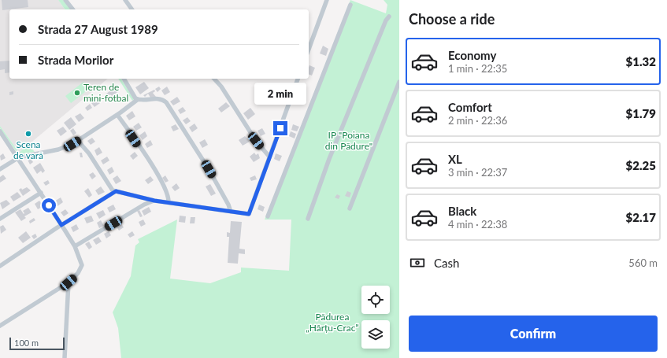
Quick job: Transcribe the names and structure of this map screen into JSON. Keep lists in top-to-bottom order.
{
  "parks": ["IP \"Poiana din Pădure\"", "Pădurea „Hârțu-Crac”"],
  "places": ["Teren de mini-fotbal", "Scena de vară"],
  "scale_bar": "100 m",
  "page": {
    "heading": "Choose a ride",
    "banner": ["Strada 27 August 1989", "Strada Morilor"],
    "list": [
      {
        "name": "Economy",
        "note": "1 min · 22:35",
        "value": "$1.32"
      },
      {
        "name": "Comfort",
        "note": "2 min · 22:36",
        "value": "$1.79"
      },
      {
        "name": "XL",
        "note": "3 min · 22:37",
        "value": "$2.25"
      },
      {
        "name": "Black",
        "note": "4 min · 22:38",
        "value": "$2.17"
      }
    ],
    "bubble": "2 min",
    "pay": ["Cash", "560 m"],
    "buttons": "Confirm",
    "scale": "100 m"
  }
}
